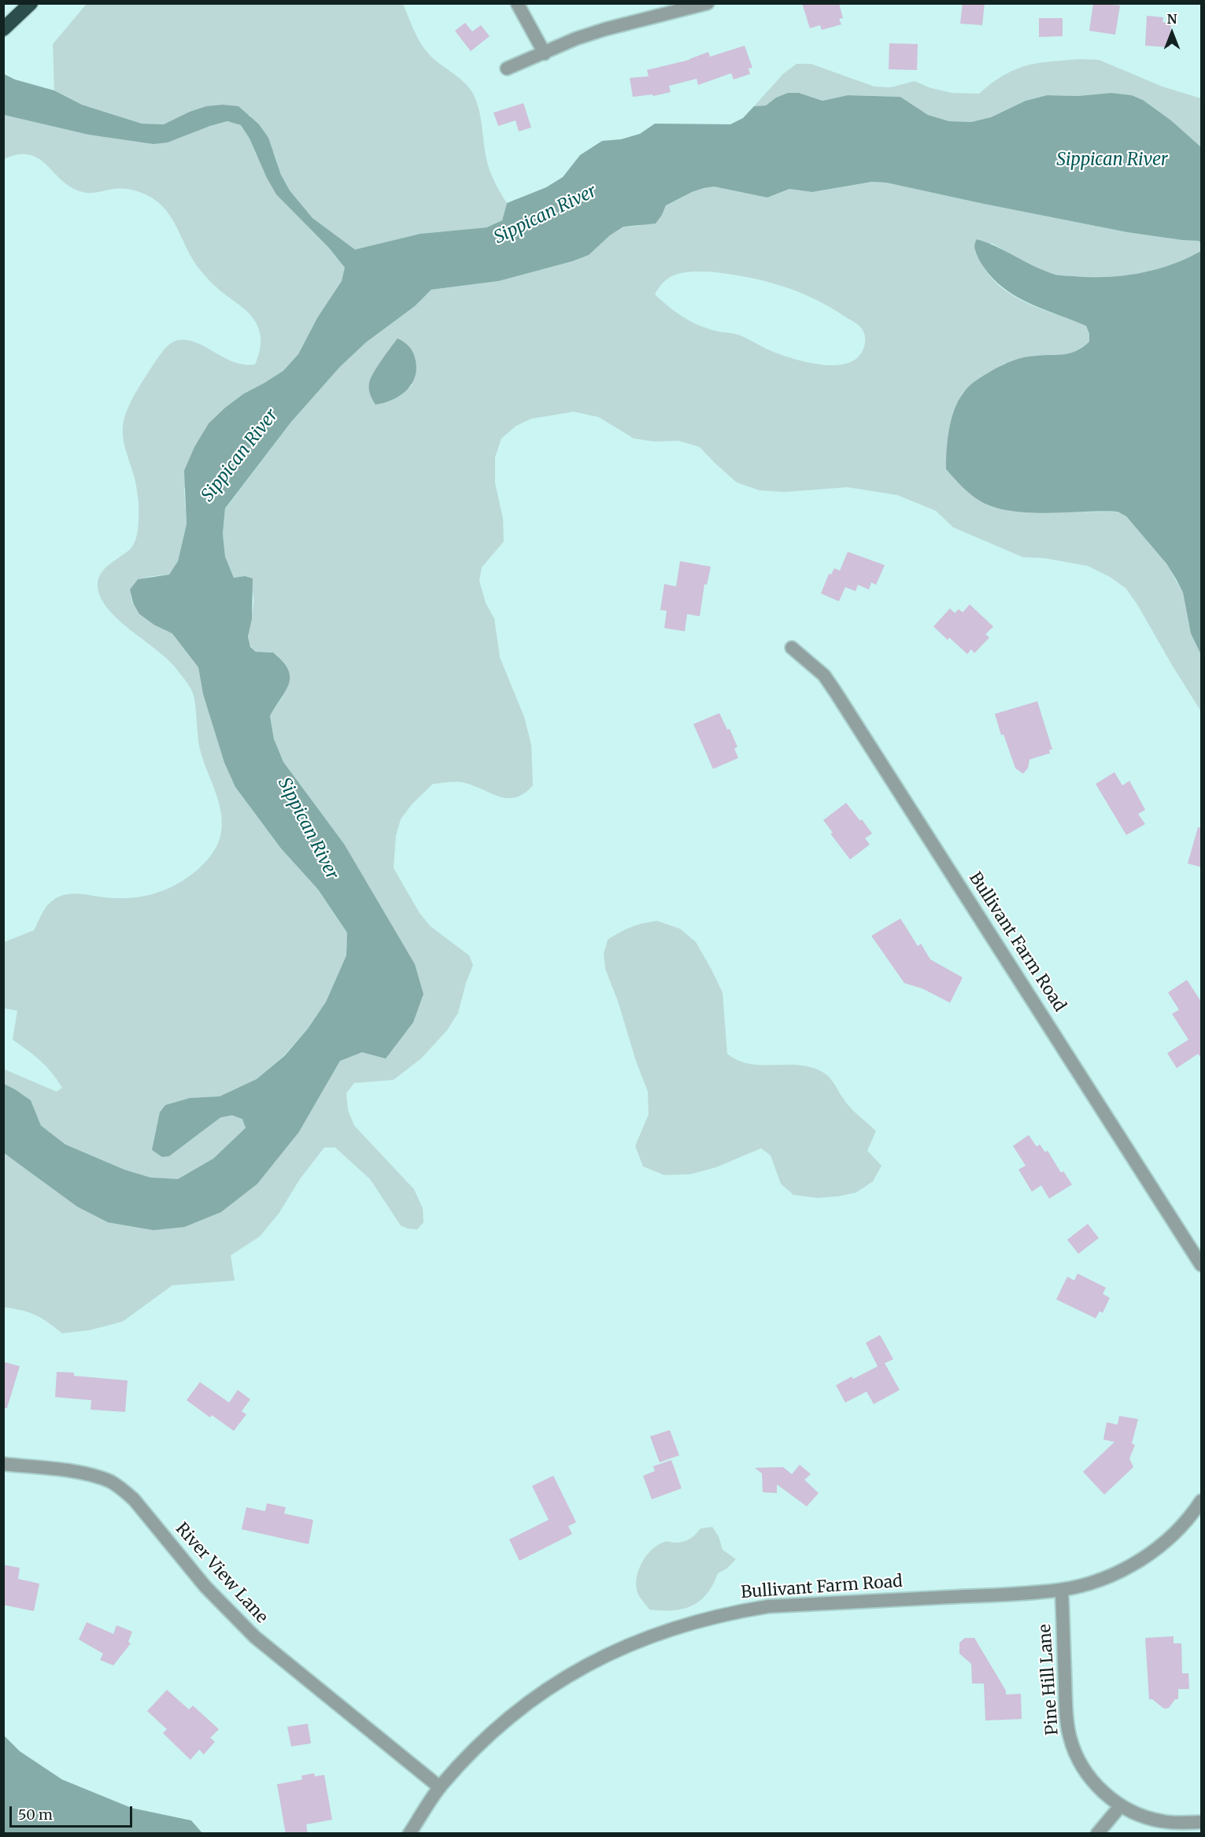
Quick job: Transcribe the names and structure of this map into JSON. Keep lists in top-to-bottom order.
{
  "streets": {
    "street": ["Bullivant Farm Road", "River View Lane", "Pine Hill Lane"]
  },
  "crossings": [
    ["Bullivant Farm Road", "River View Lane"],
    ["Bullivant Farm Road", "Pine Hill Lane"]
  ],
  "water": ["Sippican River"],
  "scale_bar": "50 m",
  "north": "top"
}
